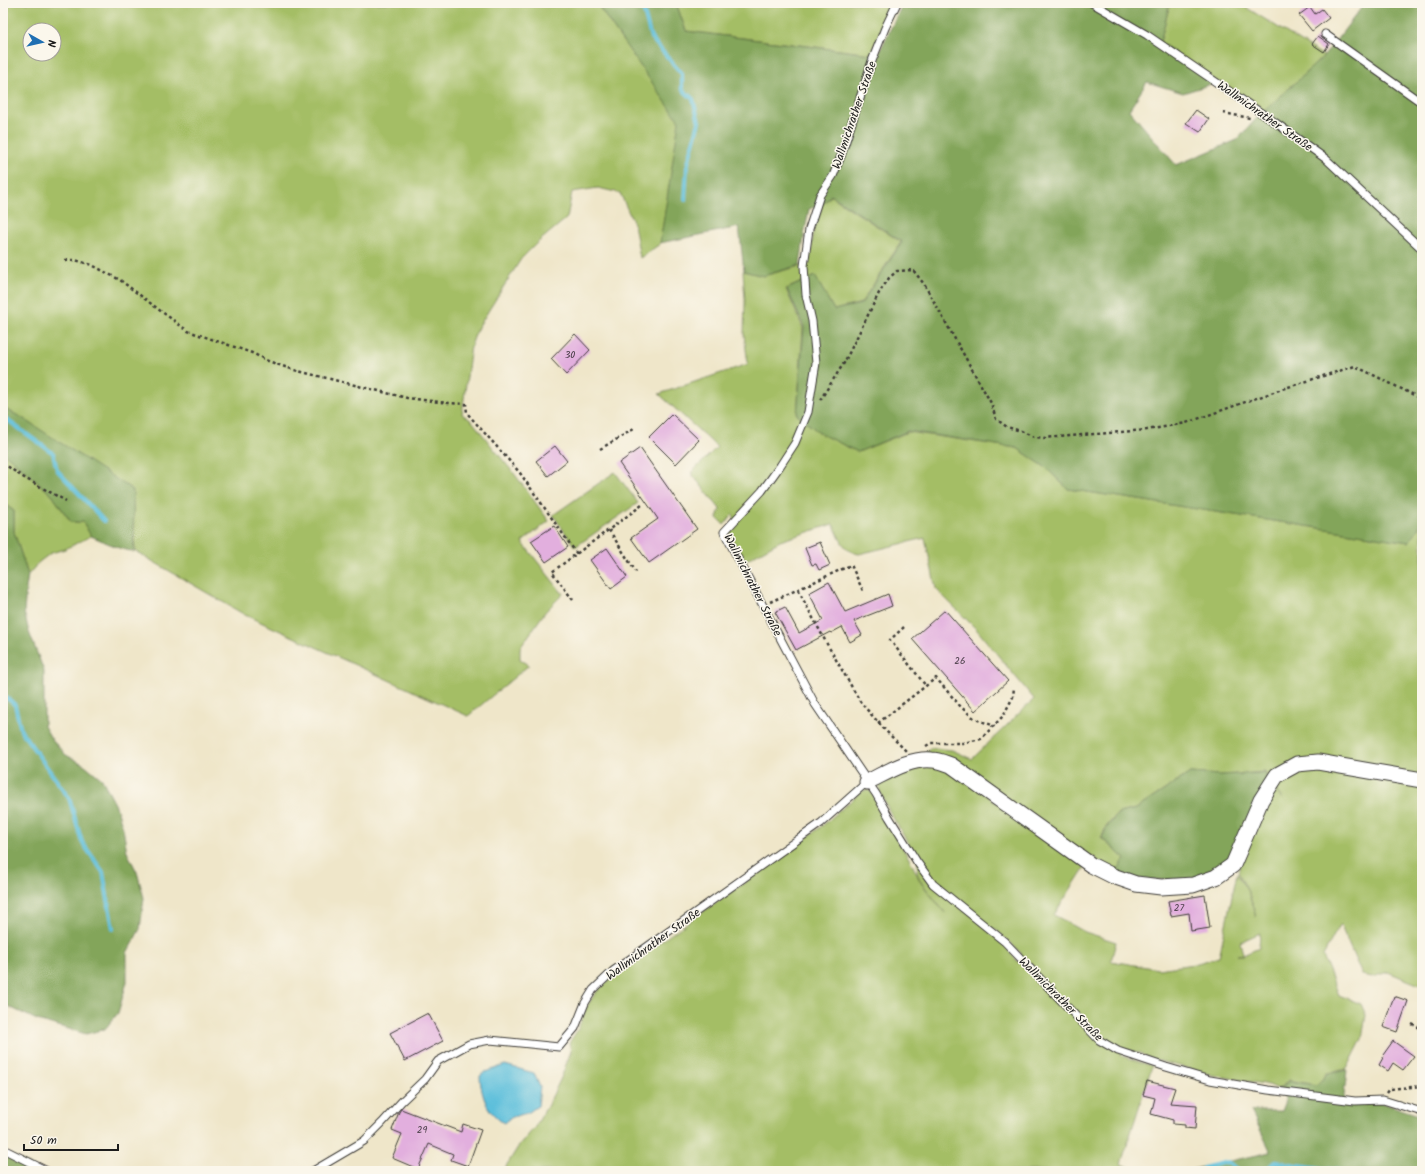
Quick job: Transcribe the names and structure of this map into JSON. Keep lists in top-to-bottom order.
{
  "streets": {
    "street": ["Wallmichrather Straße"]
  },
  "house_numbers": [
    "30",
    "26",
    "27",
    "29"
  ],
  "scale_bar": "50 m",
  "north": "right"
}
